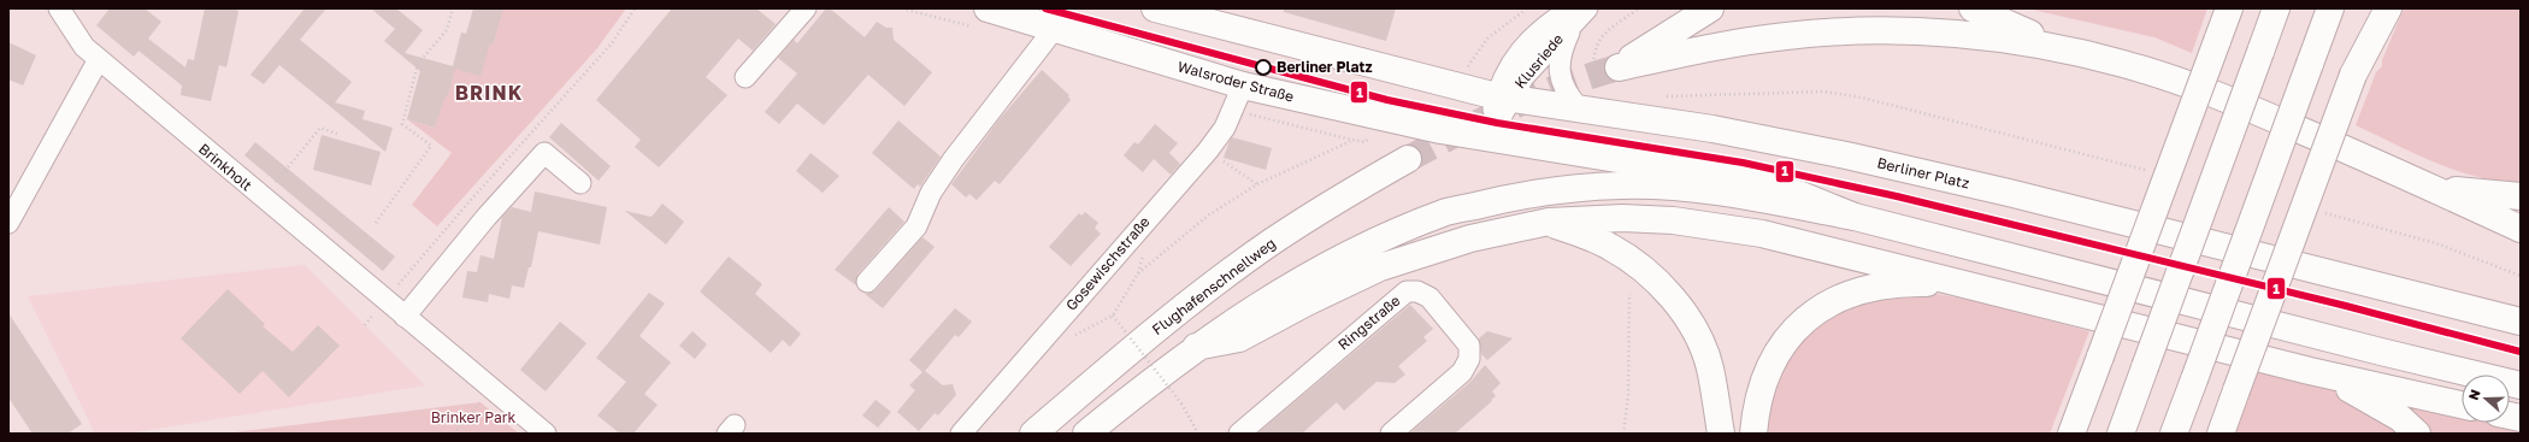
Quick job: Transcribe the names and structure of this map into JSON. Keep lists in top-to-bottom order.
{
  "streets": {
    "main road": ["Walsroder Straße", "Berliner Platz", "Flughafenschnellweg"],
    "street": [
      "Klusriede",
      "Brinkholt",
      "Gosewischstraße",
      "Ringstraße"
    ]
  },
  "crossings": [
    ["Klusriede", "Walsroder Straße"],
    ["Klusriede", "Berliner Platz"],
    ["Walsroder Straße", "Gosewischstraße"]
  ],
  "districts": ["BRINK"],
  "parks": ["Brinker Park"],
  "places": ["Berliner Platz"],
  "lines": ["transit line 1"],
  "north": "left"
}
